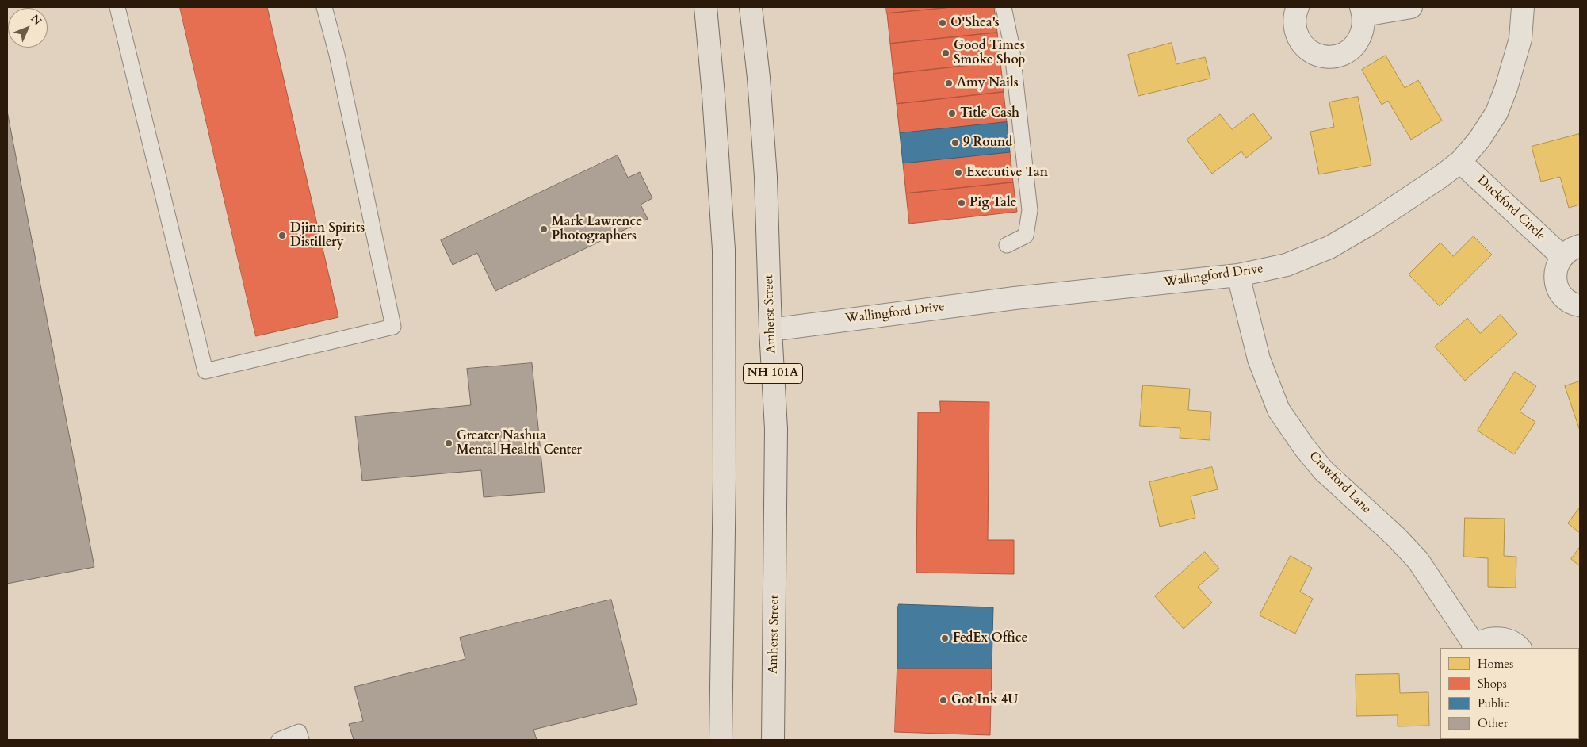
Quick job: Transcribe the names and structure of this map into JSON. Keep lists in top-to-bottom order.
{
  "streets": {
    "highway": ["Amherst Street", "NH 101A"],
    "street": ["Duckford Circle", "Wallingford Drive", "Crawford Lane"]
  },
  "crossings": [
    ["Duckford Circle", "Wallingford Drive"],
    ["Wallingford Drive", "Amherst Street"],
    ["Wallingford Drive", "Crawford Lane"]
  ],
  "places": [
    "O'Shea's",
    "Good Times Smoke Shop",
    "Amy Nails",
    "Title Cash",
    "9 Round",
    "Executive Tan",
    "Pig Tale",
    "Mark Lawrence Photographers",
    "Djinn Spirits Distillery",
    "Greater Nashua Mental Health Center",
    "FedEx Office",
    "Got Ink 4U"
  ],
  "legend": [
    "Homes",
    "Shops",
    "Public",
    "Other"
  ],
  "north": "top right"
}
